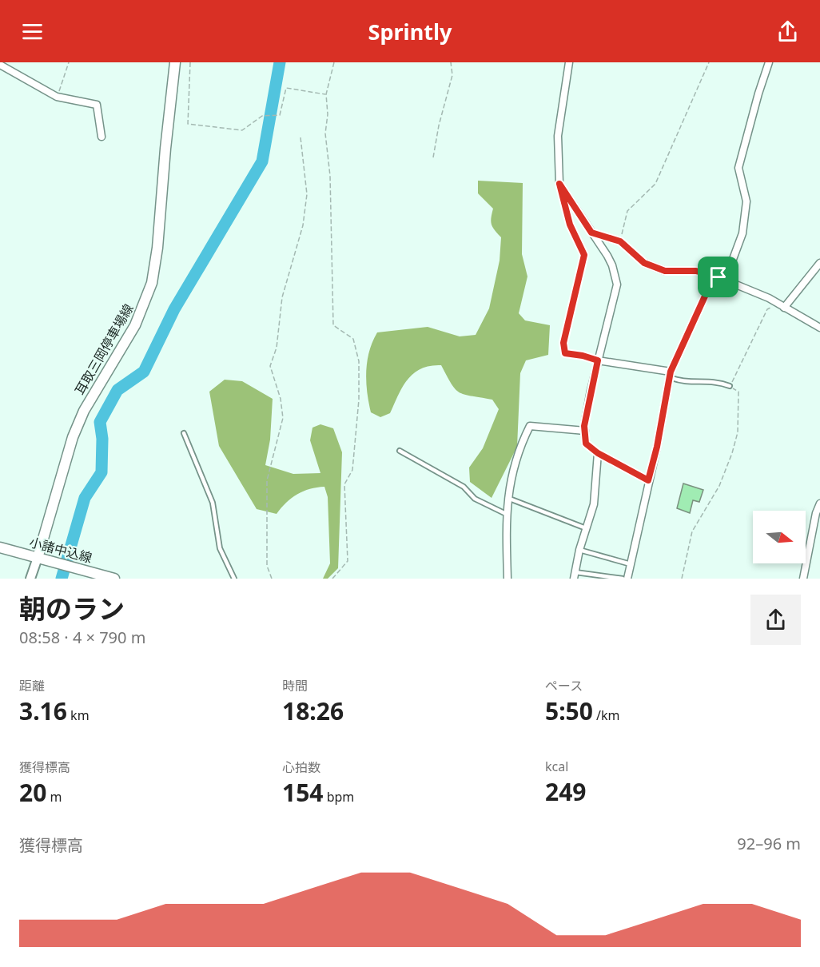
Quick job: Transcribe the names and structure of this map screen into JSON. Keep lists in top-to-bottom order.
{
  "streets": {
    "main road": ["耳取三岡停車場線", "小諸中込線"]
  },
  "crossings": [
    ["耳取三岡停車場線", "小諸中込線"]
  ],
  "north": "right",
  "page": {
    "header": "Sprintly",
    "heading": ["朝のラン", "08:58 · 4 × 790 m"],
    "stats": [
      ["距離", "3.16 km"],
      ["時間", "18:26"],
      ["ペース", "5:50 /km"],
      ["獲得標高", "20 m"],
      ["心拍数", "154 bpm"],
      ["kcal", "249"]
    ],
    "chart": ["獲得標高", "92–96 m"]
  }
}
